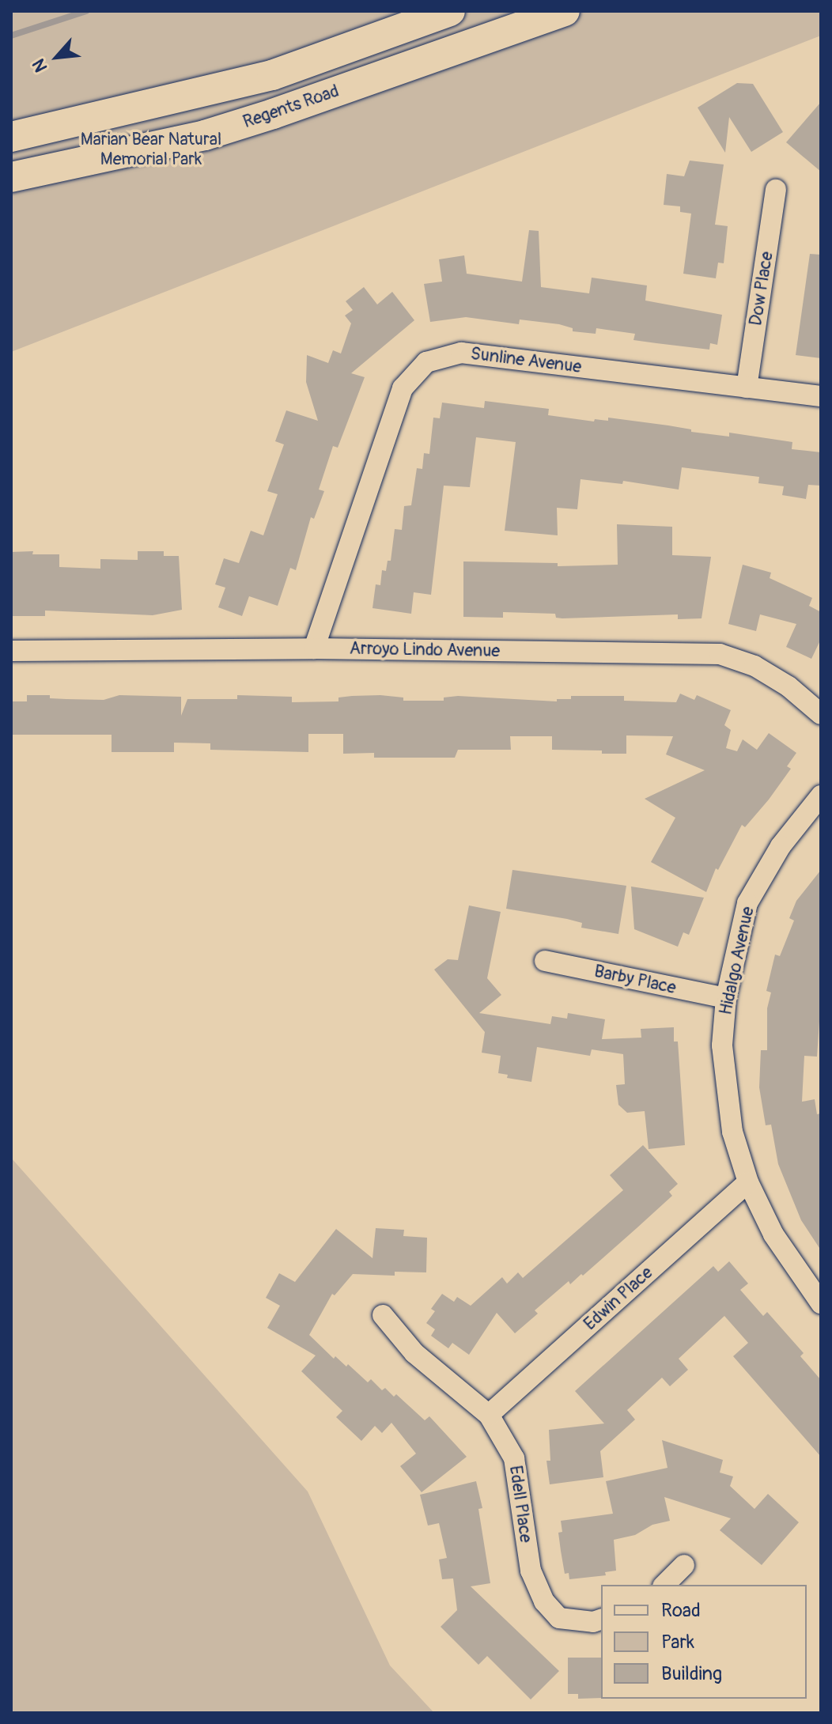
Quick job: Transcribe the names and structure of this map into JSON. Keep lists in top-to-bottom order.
{
  "streets": {
    "main road": ["Regents Road"],
    "street": [
      "Dow Place",
      "Sunline Avenue",
      "Arroyo Lindo Avenue",
      "Hidalgo Avenue",
      "Barby Place",
      "Edwin Place",
      "Edell Place"
    ]
  },
  "crossings": [
    ["Dow Place", "Sunline Avenue"],
    ["Sunline Avenue", "Arroyo Lindo Avenue"],
    ["Hidalgo Avenue", "Barby Place"],
    ["Hidalgo Avenue", "Edwin Place"],
    ["Edwin Place", "Edell Place"]
  ],
  "parks": ["Marian Bear Natural Memorial Park"],
  "legend": ["Road", "Park", "Building"],
  "north": "bottom left"
}
